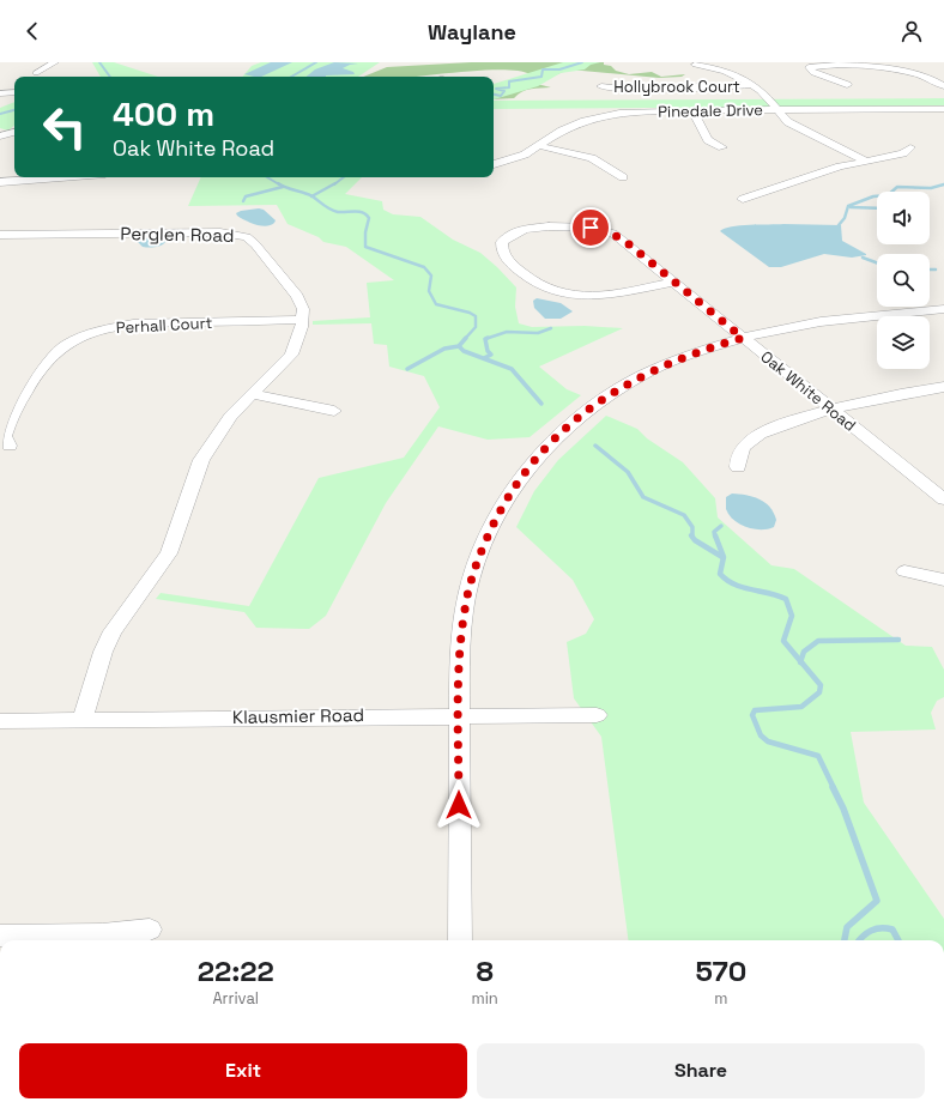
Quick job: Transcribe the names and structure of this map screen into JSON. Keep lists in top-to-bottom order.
{
  "streets": {
    "street": [
      "Hollybrook Court",
      "Pinedale Drive",
      "Perglen Road",
      "Perhall Court",
      "Oak White Road",
      "Klausmier Road"
    ]
  },
  "crossings": [
    ["Perglen Road", "Perhall Court"]
  ],
  "page": {
    "header": "Waylane",
    "turn": ["400 m", "Oak White Road"],
    "eta": [
      "22:22",
      "Arrival",
      "8",
      "min",
      "570",
      "m"
    ],
    "buttons": ["Exit", "Share"]
  }
}
